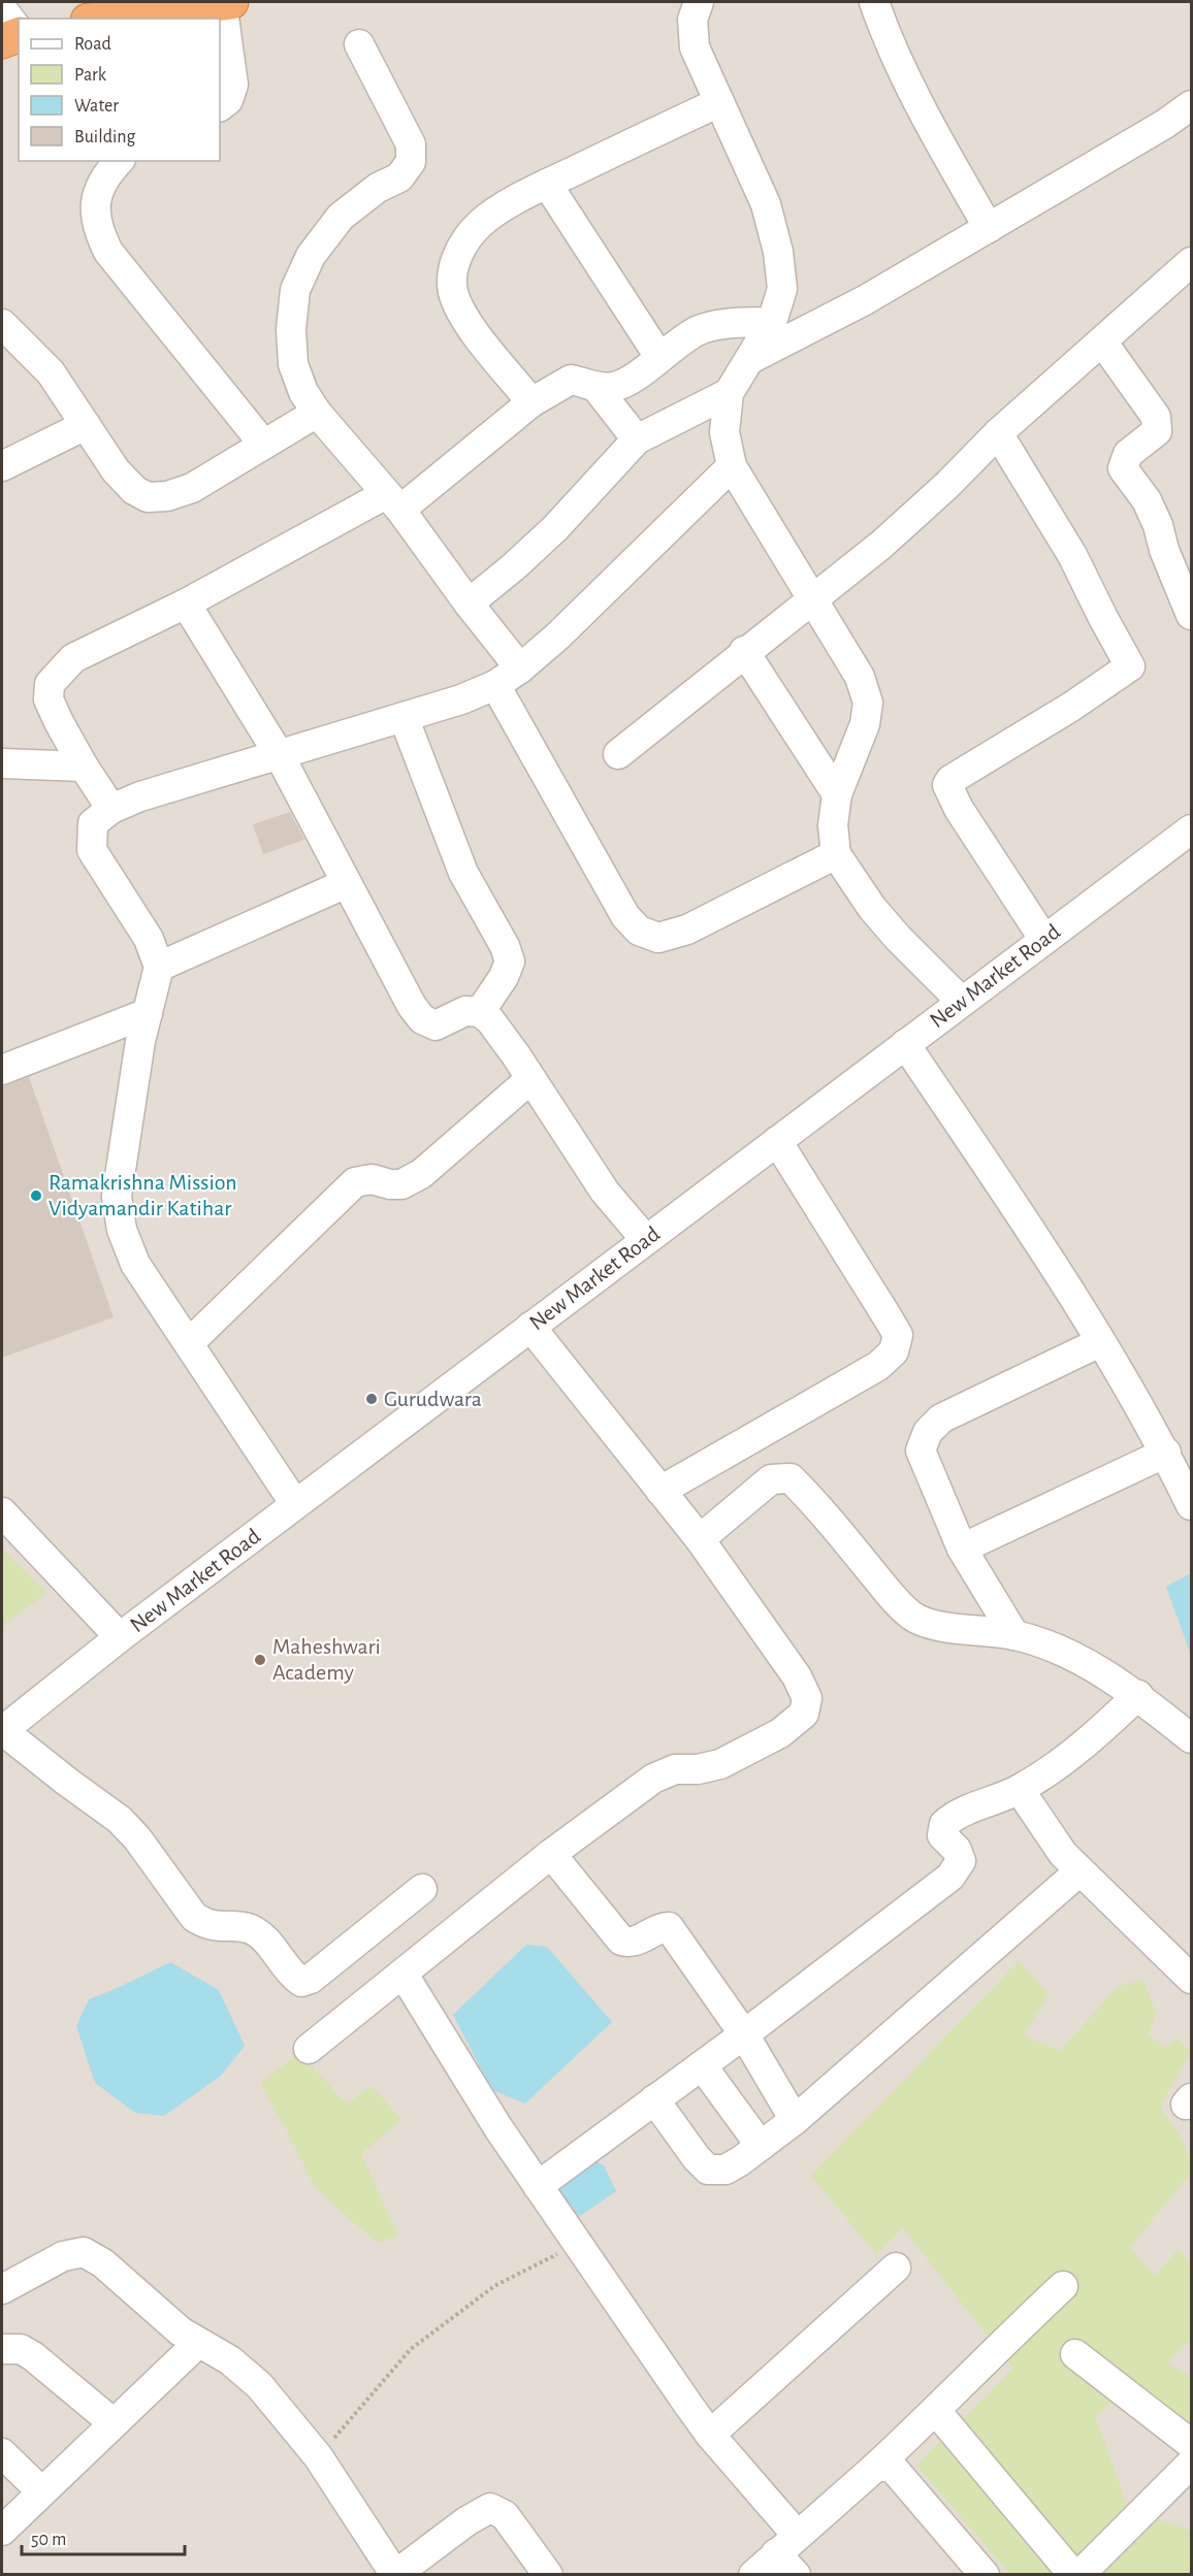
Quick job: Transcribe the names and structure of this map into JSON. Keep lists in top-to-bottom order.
{
  "streets": {
    "street": ["New Market Road"]
  },
  "places": ["Ramakrishna Mission Vidyamandir Katihar", "Gurudwara", "Maheshwari Academy"],
  "legend": [
    "Road",
    "Park",
    "Water",
    "Building"
  ],
  "scale_bar": "50 m"
}
